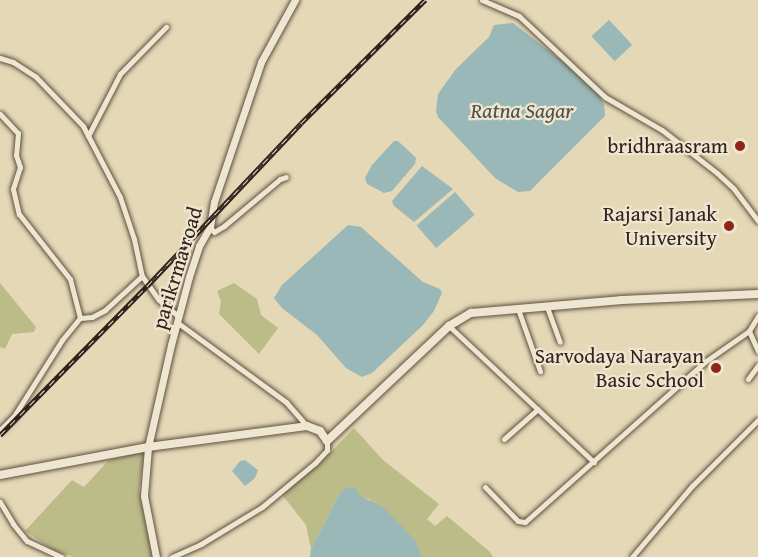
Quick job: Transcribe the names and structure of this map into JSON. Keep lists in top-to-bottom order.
{
  "streets": {
    "street": ["parikrma road"]
  },
  "water": ["Ratna Sagar"],
  "places": ["bridhraasram", "Rajarsi Janak University", "Sarvodaya Narayan Basic School"]
}
